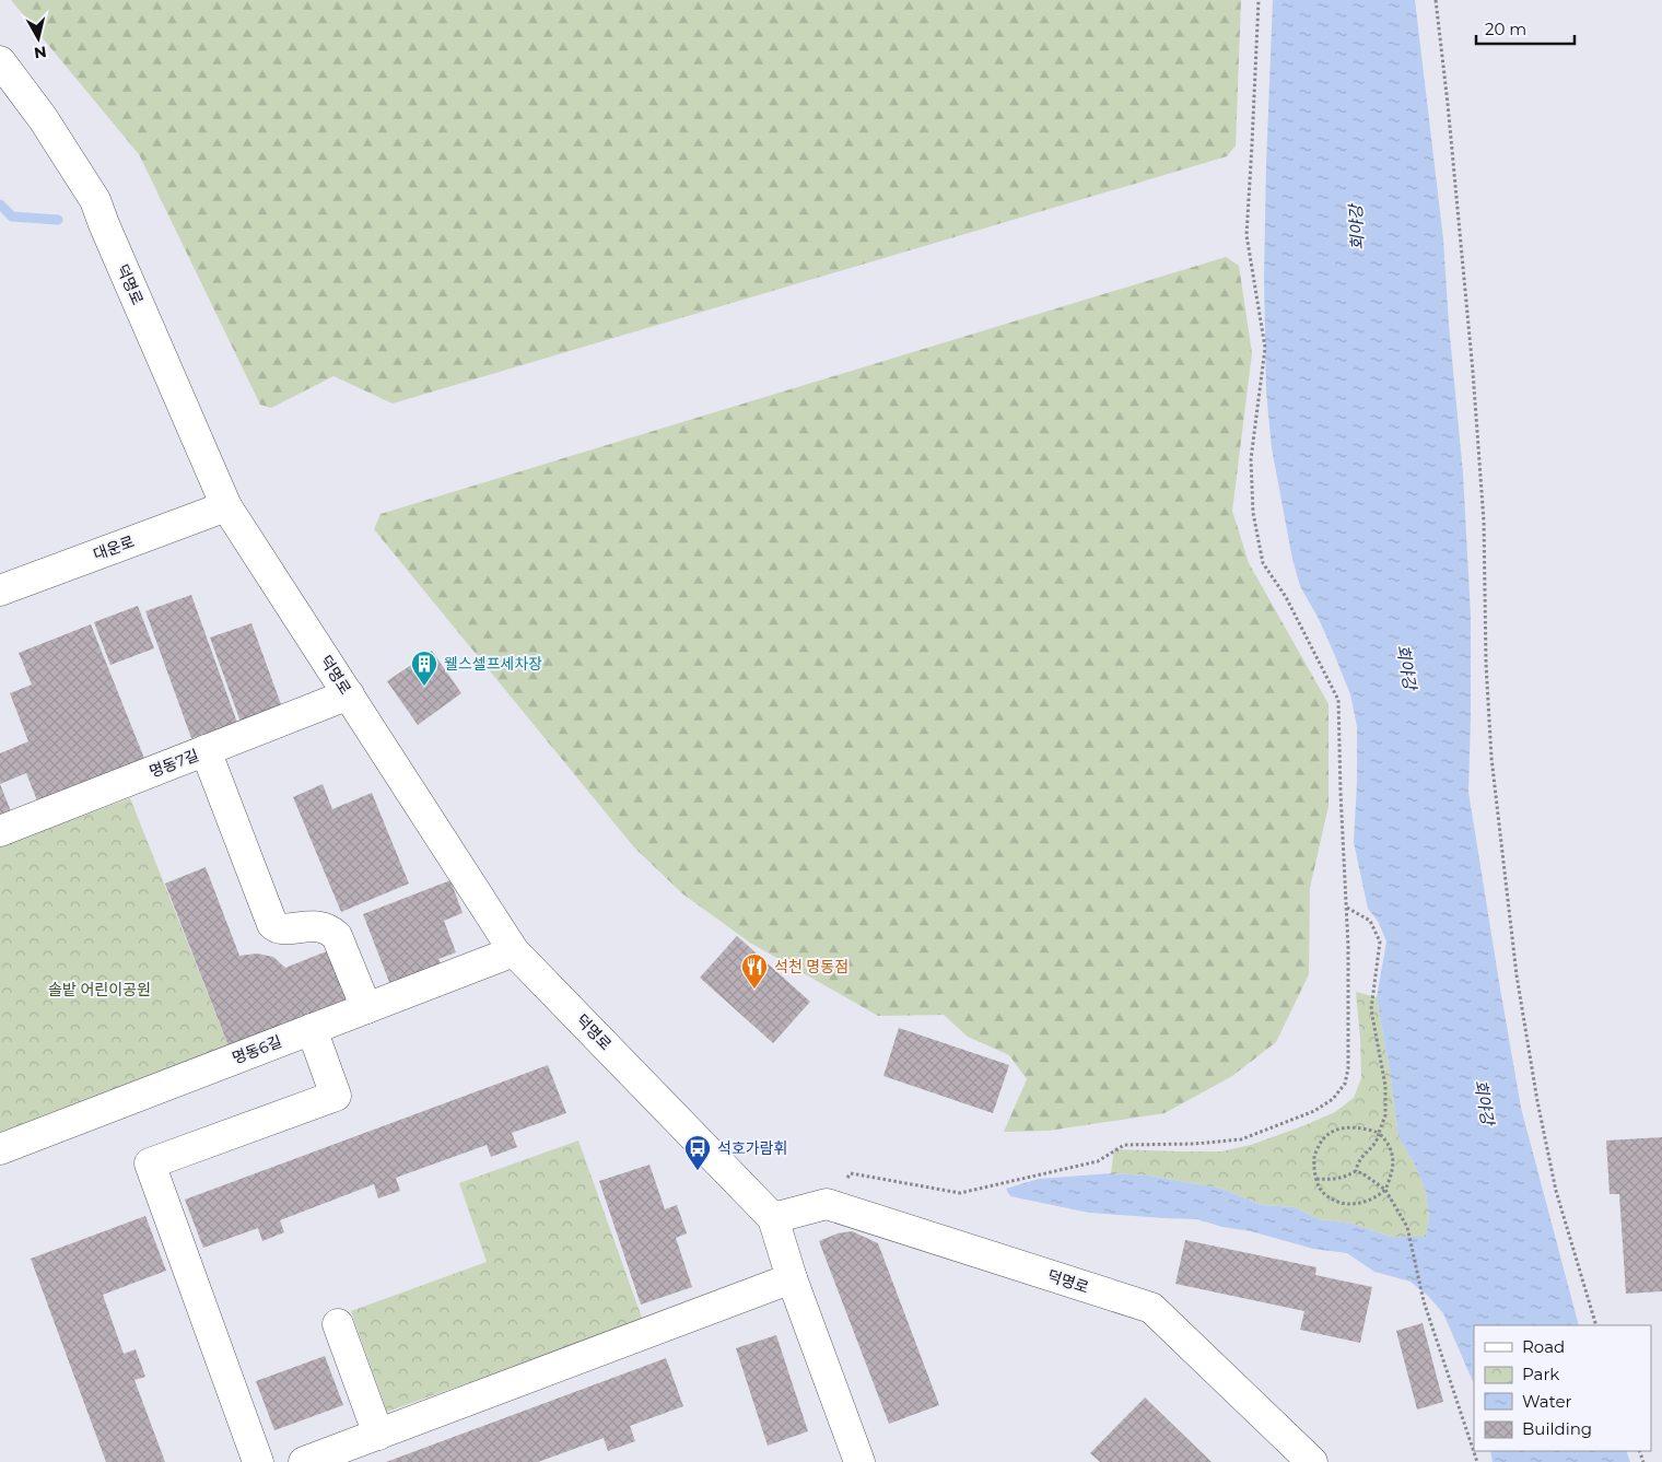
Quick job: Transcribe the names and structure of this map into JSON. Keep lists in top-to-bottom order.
{
  "streets": {
    "street": [
      "덕명로",
      "대운로",
      "명동7길",
      "명동6길"
    ]
  },
  "crossings": [
    ["덕명로", "대운로"],
    ["덕명로", "명동7길"],
    ["덕명로", "명동6길"]
  ],
  "water": ["회야강"],
  "parks": ["솔밭 어린이공원"],
  "places": {
    "building": ["웰스셀프세차장"],
    "restaurant": ["석천 명동점"],
    "bus stop": ["석호가람휘"]
  },
  "legend": [
    "Road",
    "Park",
    "Water",
    "Building"
  ],
  "scale_bar": "20 m",
  "north": "bottom"
}
